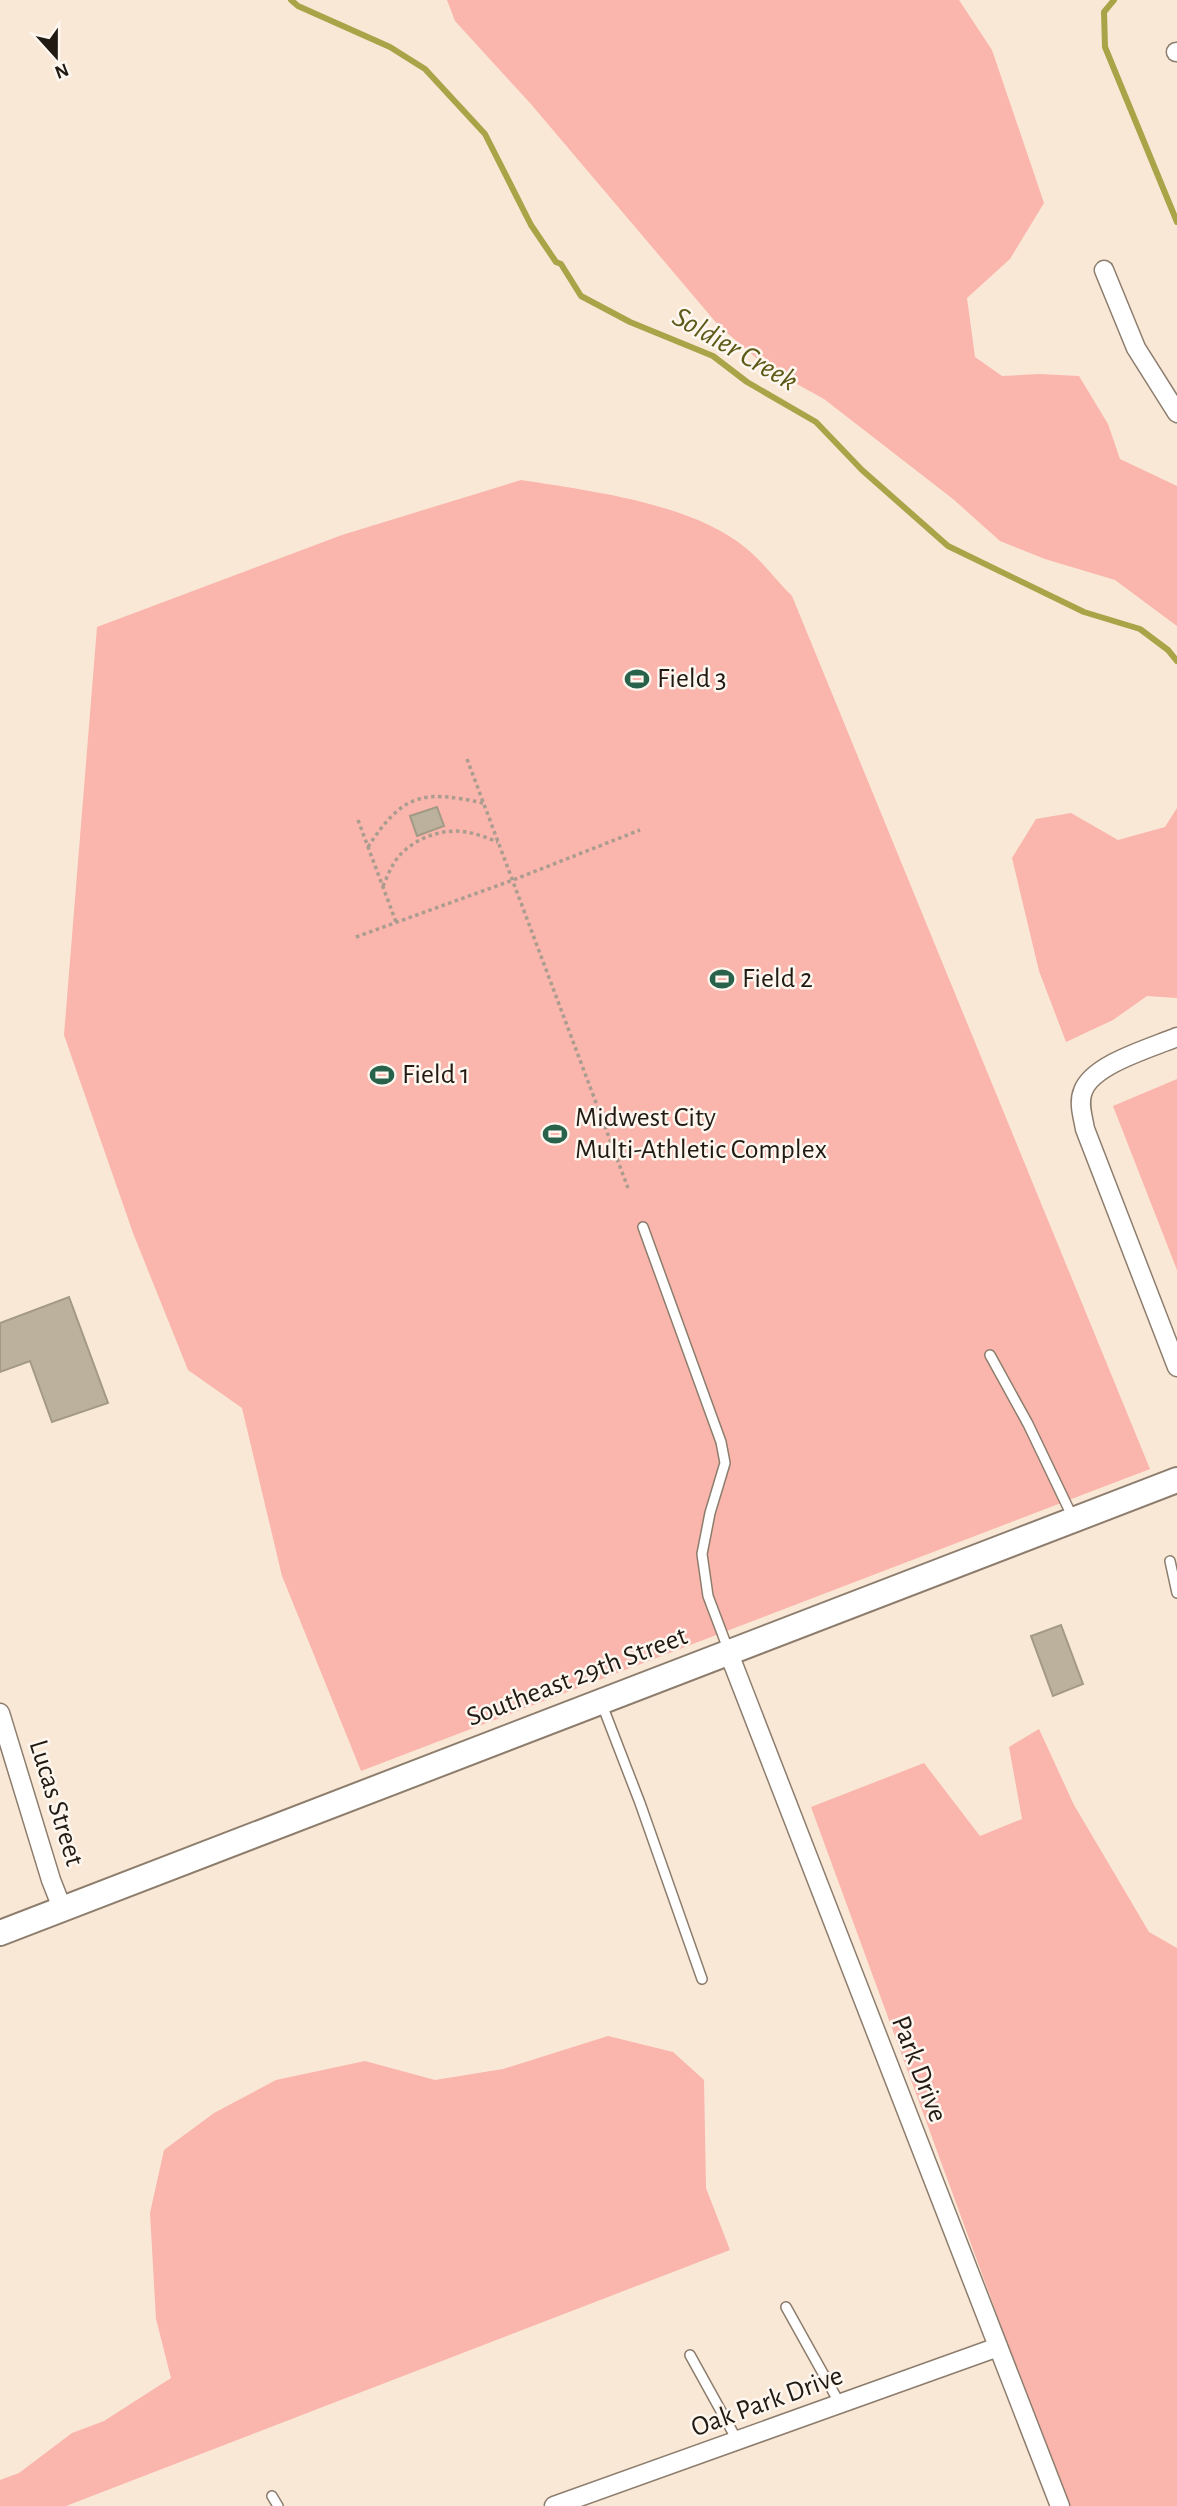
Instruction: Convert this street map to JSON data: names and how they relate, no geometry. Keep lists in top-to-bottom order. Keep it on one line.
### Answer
{"streets":{"main road":["Southeast 29th Street"],"street":["Lucas Street","Park Drive","Oak Park Drive"]},"crossings":[["Southeast 29th Street","Lucas Street"],["Southeast 29th Street","Park Drive"],["Park Drive","Oak Park Drive"]],"water":["Soldier Creek"],"places":{"sports":["Field 3","Field 2","Field 1","Midwest City Multi-Athletic Complex"]},"north":"bottom"}
